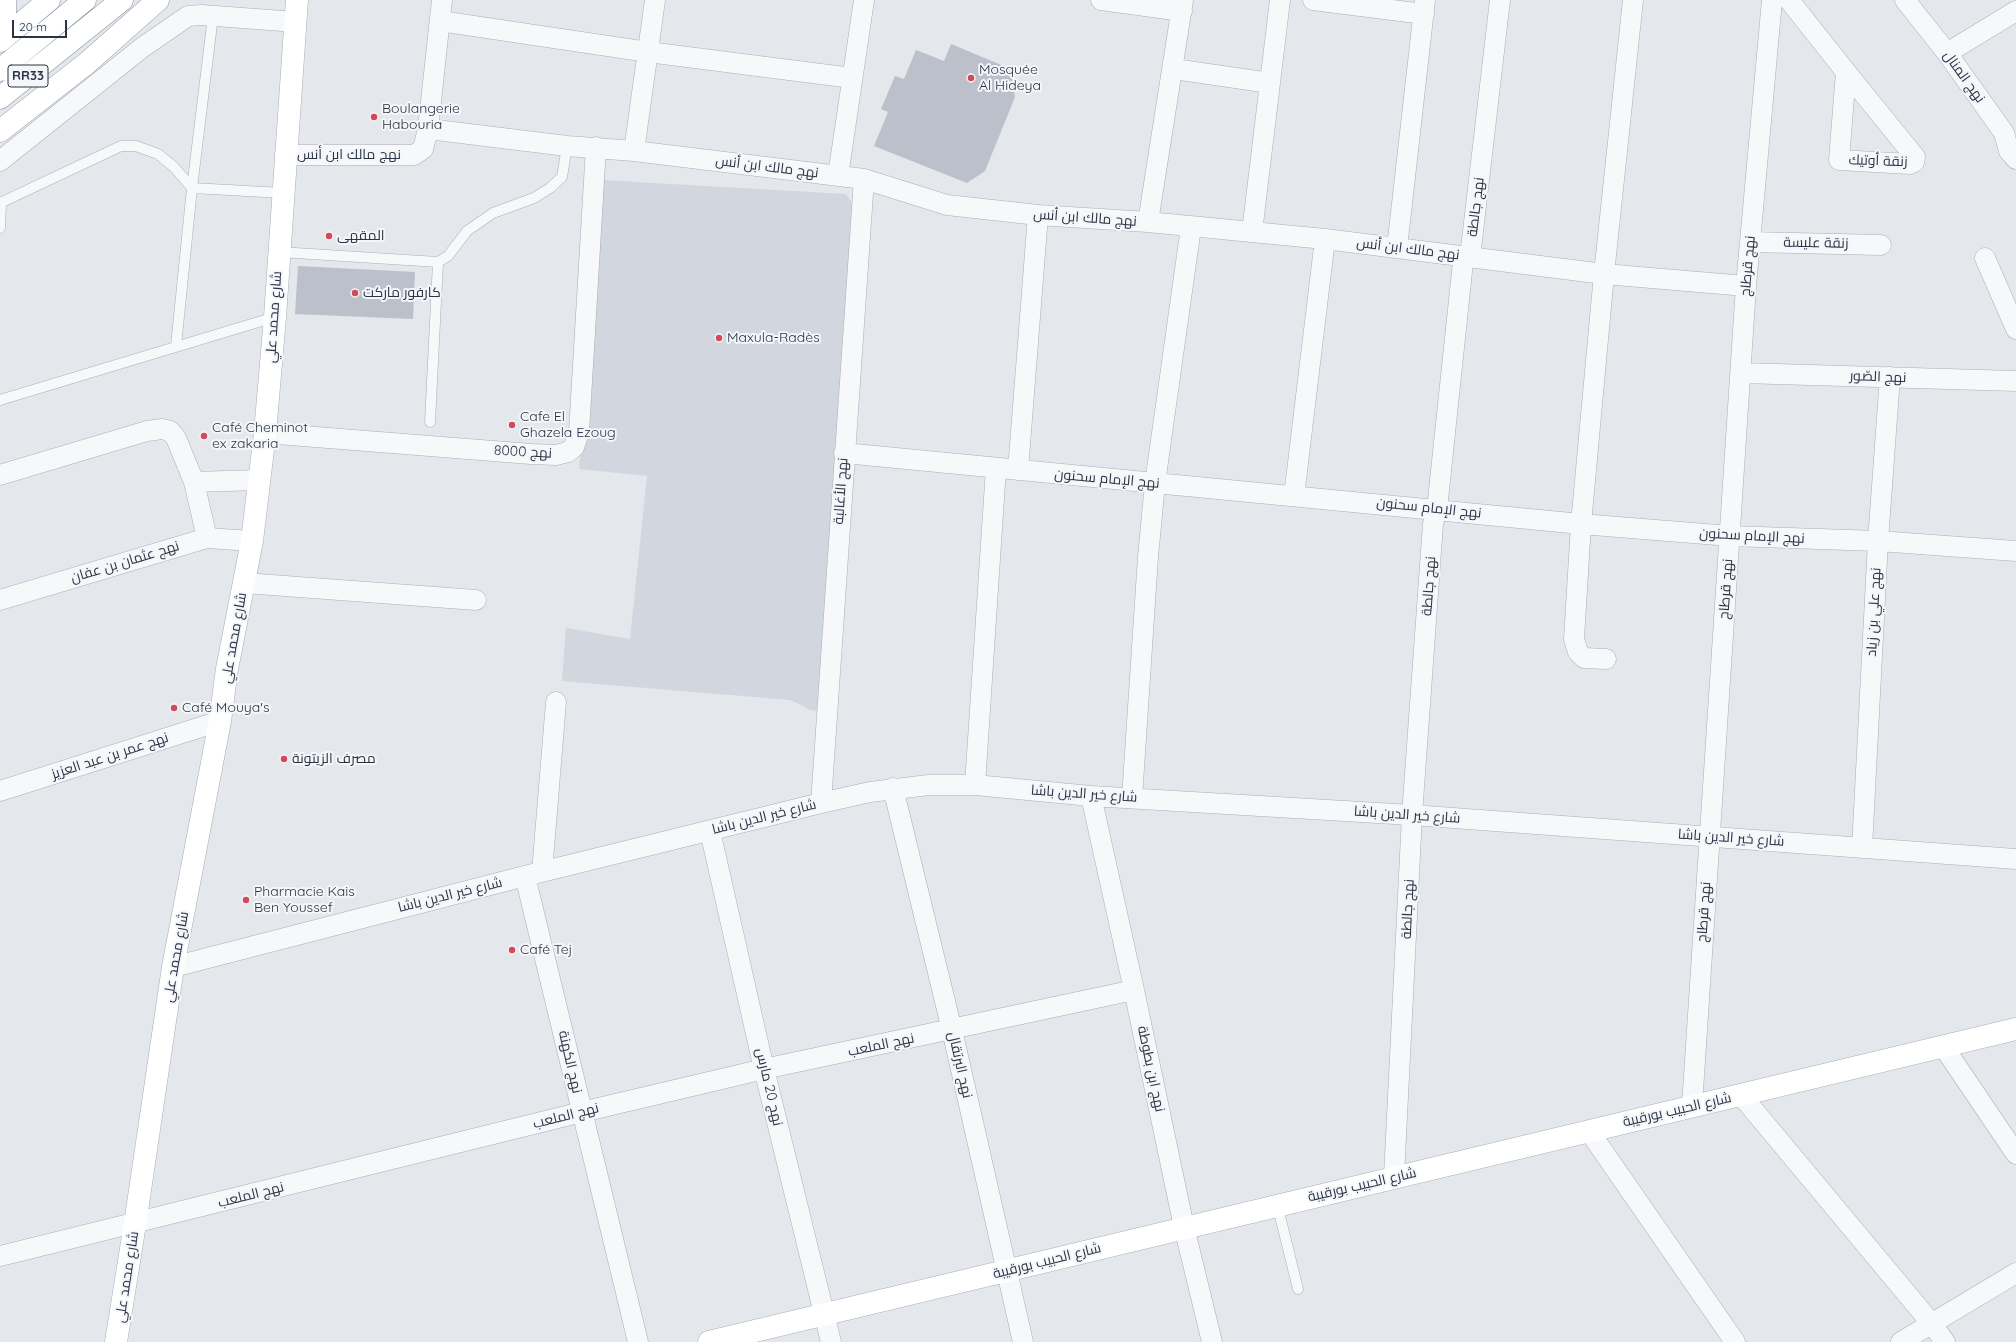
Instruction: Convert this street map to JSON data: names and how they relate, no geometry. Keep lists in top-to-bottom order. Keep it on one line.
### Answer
{"streets":{"main road":["RR33","شارع محمد علي","شارع الحبيب بورقيبة"],"street":["نهج المنال","نهج مالك ابن أنس","زنقة أوتيك","نهج جالطة","زنقة عليسة","نهج قرطاج","نهج الصّور","نهج 8000","نهج الإمام سحنون","نهج الأغالبة","نهج عثمان بن عفان","نهج علي بن زياد","نهج عمر بن عبد العزيز","شارع خير الدين باشا","نهج الملعب","نهج الكهنة","نهج البرتقال","نهج ابن بطوطة","نهج 20 مارس"]},"crossings":[["نهج مالك ابن أنس","نهج جالطة"],["نهج مالك ابن أنس","نهج قرطاج"],["نهج مالك ابن أنس","شارع محمد علي"],["نهج مالك ابن أنس","نهج 8000"],["نهج مالك ابن أنس","نهج الأغالبة"],["نهج جالطة","نهج الإمام سحنون"],["نهج جالطة","شارع خير الدين باشا"],["نهج جالطة","شارع الحبيب بورقيبة"],["زنقة عليسة","نهج قرطاج"],["نهج قرطاج","نهج الصّور"],["نهج قرطاج","نهج الإمام سحنون"],["نهج قرطاج","شارع خير الدين باشا"],["نهج قرطاج","شارع الحبيب بورقيبة"],["شارع محمد علي","نهج 8000"],["شارع محمد علي","نهج عثمان بن عفان"],["شارع محمد علي","نهج عمر بن عبد العزيز"],["شارع محمد علي","شارع خير الدين باشا"],["شارع محمد علي","نهج الملعب"],["نهج الصّور","نهج علي بن زياد"],["نهج الإمام سحنون","نهج الأغالبة"],["نهج الإمام سحنون","نهج علي بن زياد"],["نهج الأغالبة","شارع خير الدين باشا"],["نهج علي بن زياد","شارع خير الدين باشا"],["شارع خير الدين باشا","نهج الكهنة"],["شارع خير الدين باشا","نهج البرتقال"],["شارع خير الدين باشا","نهج ابن بطوطة"],["شارع خير الدين باشا","نهج 20 مارس"],["نهج الملعب","نهج الكهنة"],["نهج الملعب","نهج البرتقال"],["نهج الملعب","نهج ابن بطوطة"],["نهج الملعب","نهج 20 مارس"],["نهج البرتقال","شارع الحبيب بورقيبة"],["نهج ابن بطوطة","شارع الحبيب بورقيبة"],["نهج 20 مارس","شارع الحبيب بورقيبة"]],"places":["Mosquée Al Hideya","Boulangerie Habouria","المقهى","كارفور ماركت","Maxula-Radès","Cafe El Ghazela Ezoug","Café Cheminot ex zakaria","Café Mouya's","مصرف الزيتونة","Pharmacie Kais Ben Youssef","Café Tej"],"scale_bar":"20 m"}
